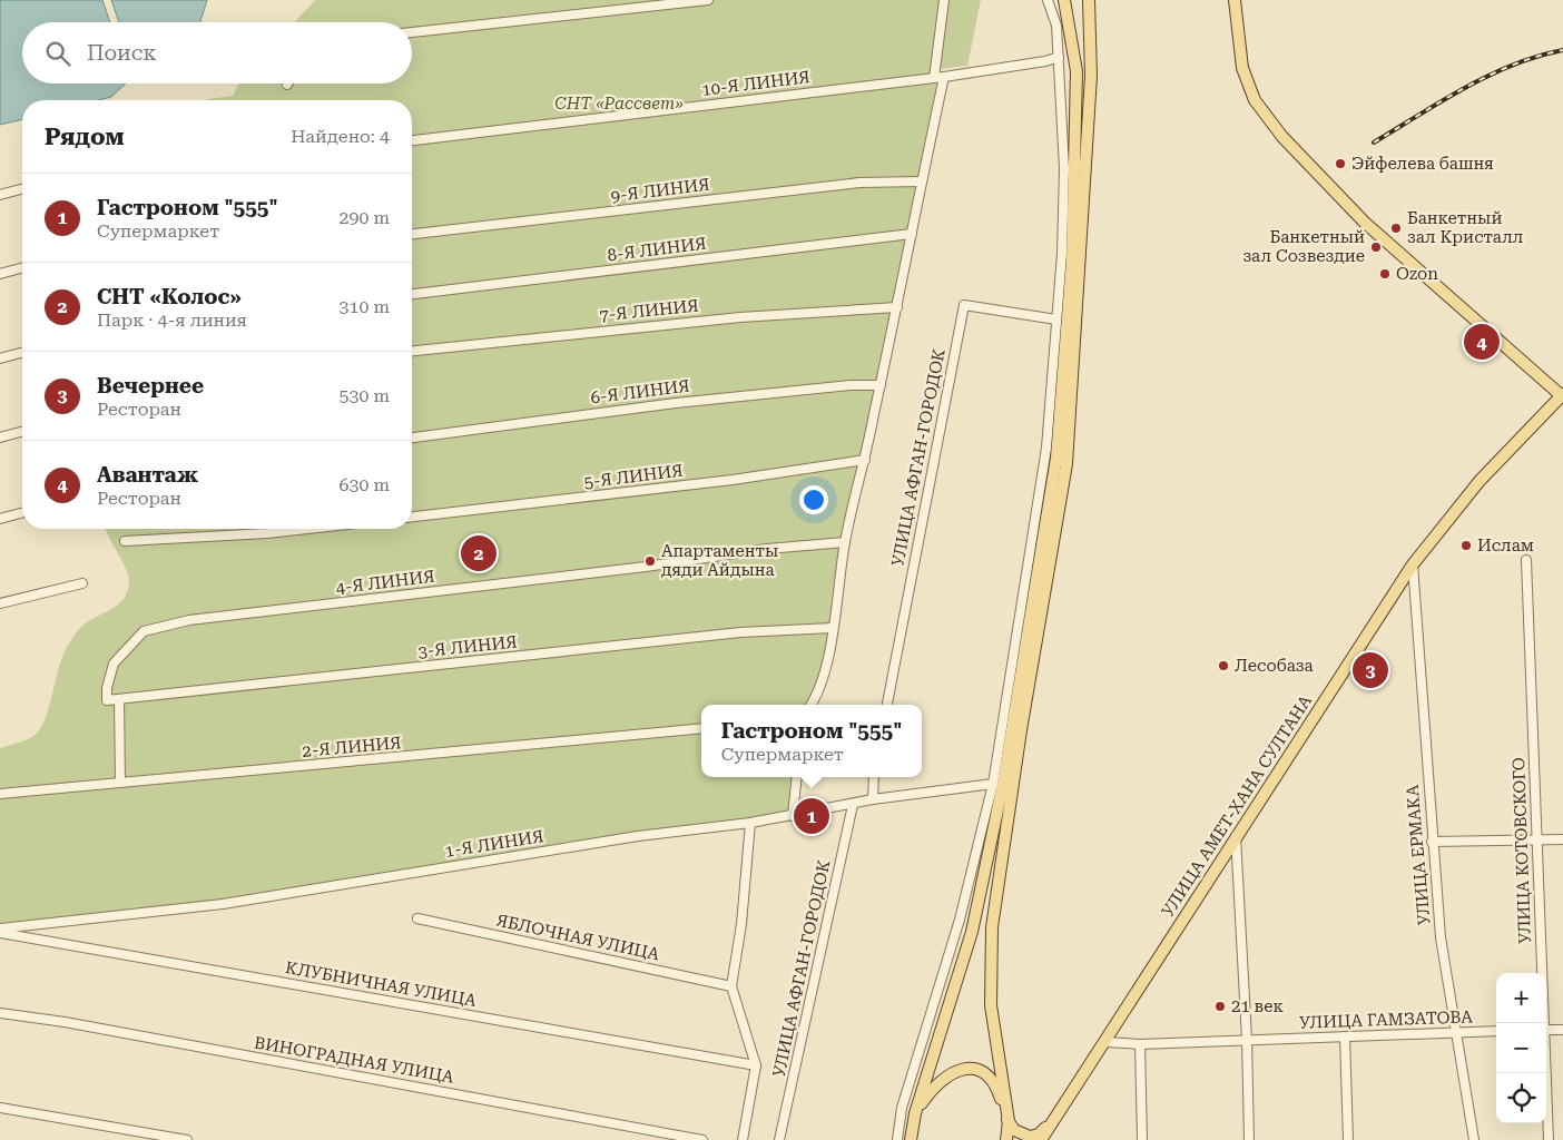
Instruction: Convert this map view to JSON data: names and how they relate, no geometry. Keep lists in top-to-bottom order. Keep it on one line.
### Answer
{"streets":{"main road":["УЛИЦА АМЕТ-ХАНА СУЛТАНА"],"street":["10-Я ЛИНИЯ","9-Я ЛИНИЯ","8-Я ЛИНИЯ","7-Я ЛИНИЯ","6-Я ЛИНИЯ","УЛИЦА АФГАН-ГОРОДОК","5-Я ЛИНИЯ","4-Я ЛИНИЯ","3-Я ЛИНИЯ","2-Я ЛИНИЯ","1-Я ЛИНИЯ","УЛИЦА КОТОВСКОГО","УЛИЦА ЕРМАКА","ЯБЛОЧНАЯ УЛИЦА","КЛУБНИЧНАЯ УЛИЦА","УЛИЦА ГАМЗАТОВА","ВИНОГРАДНАЯ УЛИЦА"]},"crossings":[["УЛИЦА АФГАН-ГОРОДОК","1-Я ЛИНИЯ"],["4-Я ЛИНИЯ","3-Я ЛИНИЯ"],["УЛИЦА АМЕТ-ХАНА СУЛТАНА","УЛИЦА ЕРМАКА"],["УЛИЦА АМЕТ-ХАНА СУЛТАНА","УЛИЦА ГАМЗАТОВА"],["УЛИЦА ЕРМАКА","УЛИЦА ГАМЗАТОВА"]],"parks":["СНТ «Рассвет»"],"places":["Эйфелева башня","Банкетный зал Кристалл","Банкетный зал Созвездие","Ozon","Ислам","Апартаменты дяди Айдына","Лесобаза","21 век"],"page":{"search":"Поиск","heading":["Рядом","Найдено: 4"],"list":[{"mark":"1","name":"Гастроном \"555\"","note":"Супермаркет","value":"290 m"},{"mark":"2","name":"СНТ «Колос»","note":"Парк · 4-я линия","value":"310 m"},{"mark":"3","name":"Вечернее","note":"Ресторан","value":"530 m"},{"mark":"4","name":"Авантаж","note":"Ресторан","value":"630 m"}],"pins":["4","2","3","1"],"popup":["Гастроном \"555\"","Супермаркет"],"map_buttons":["+","−"]}}
